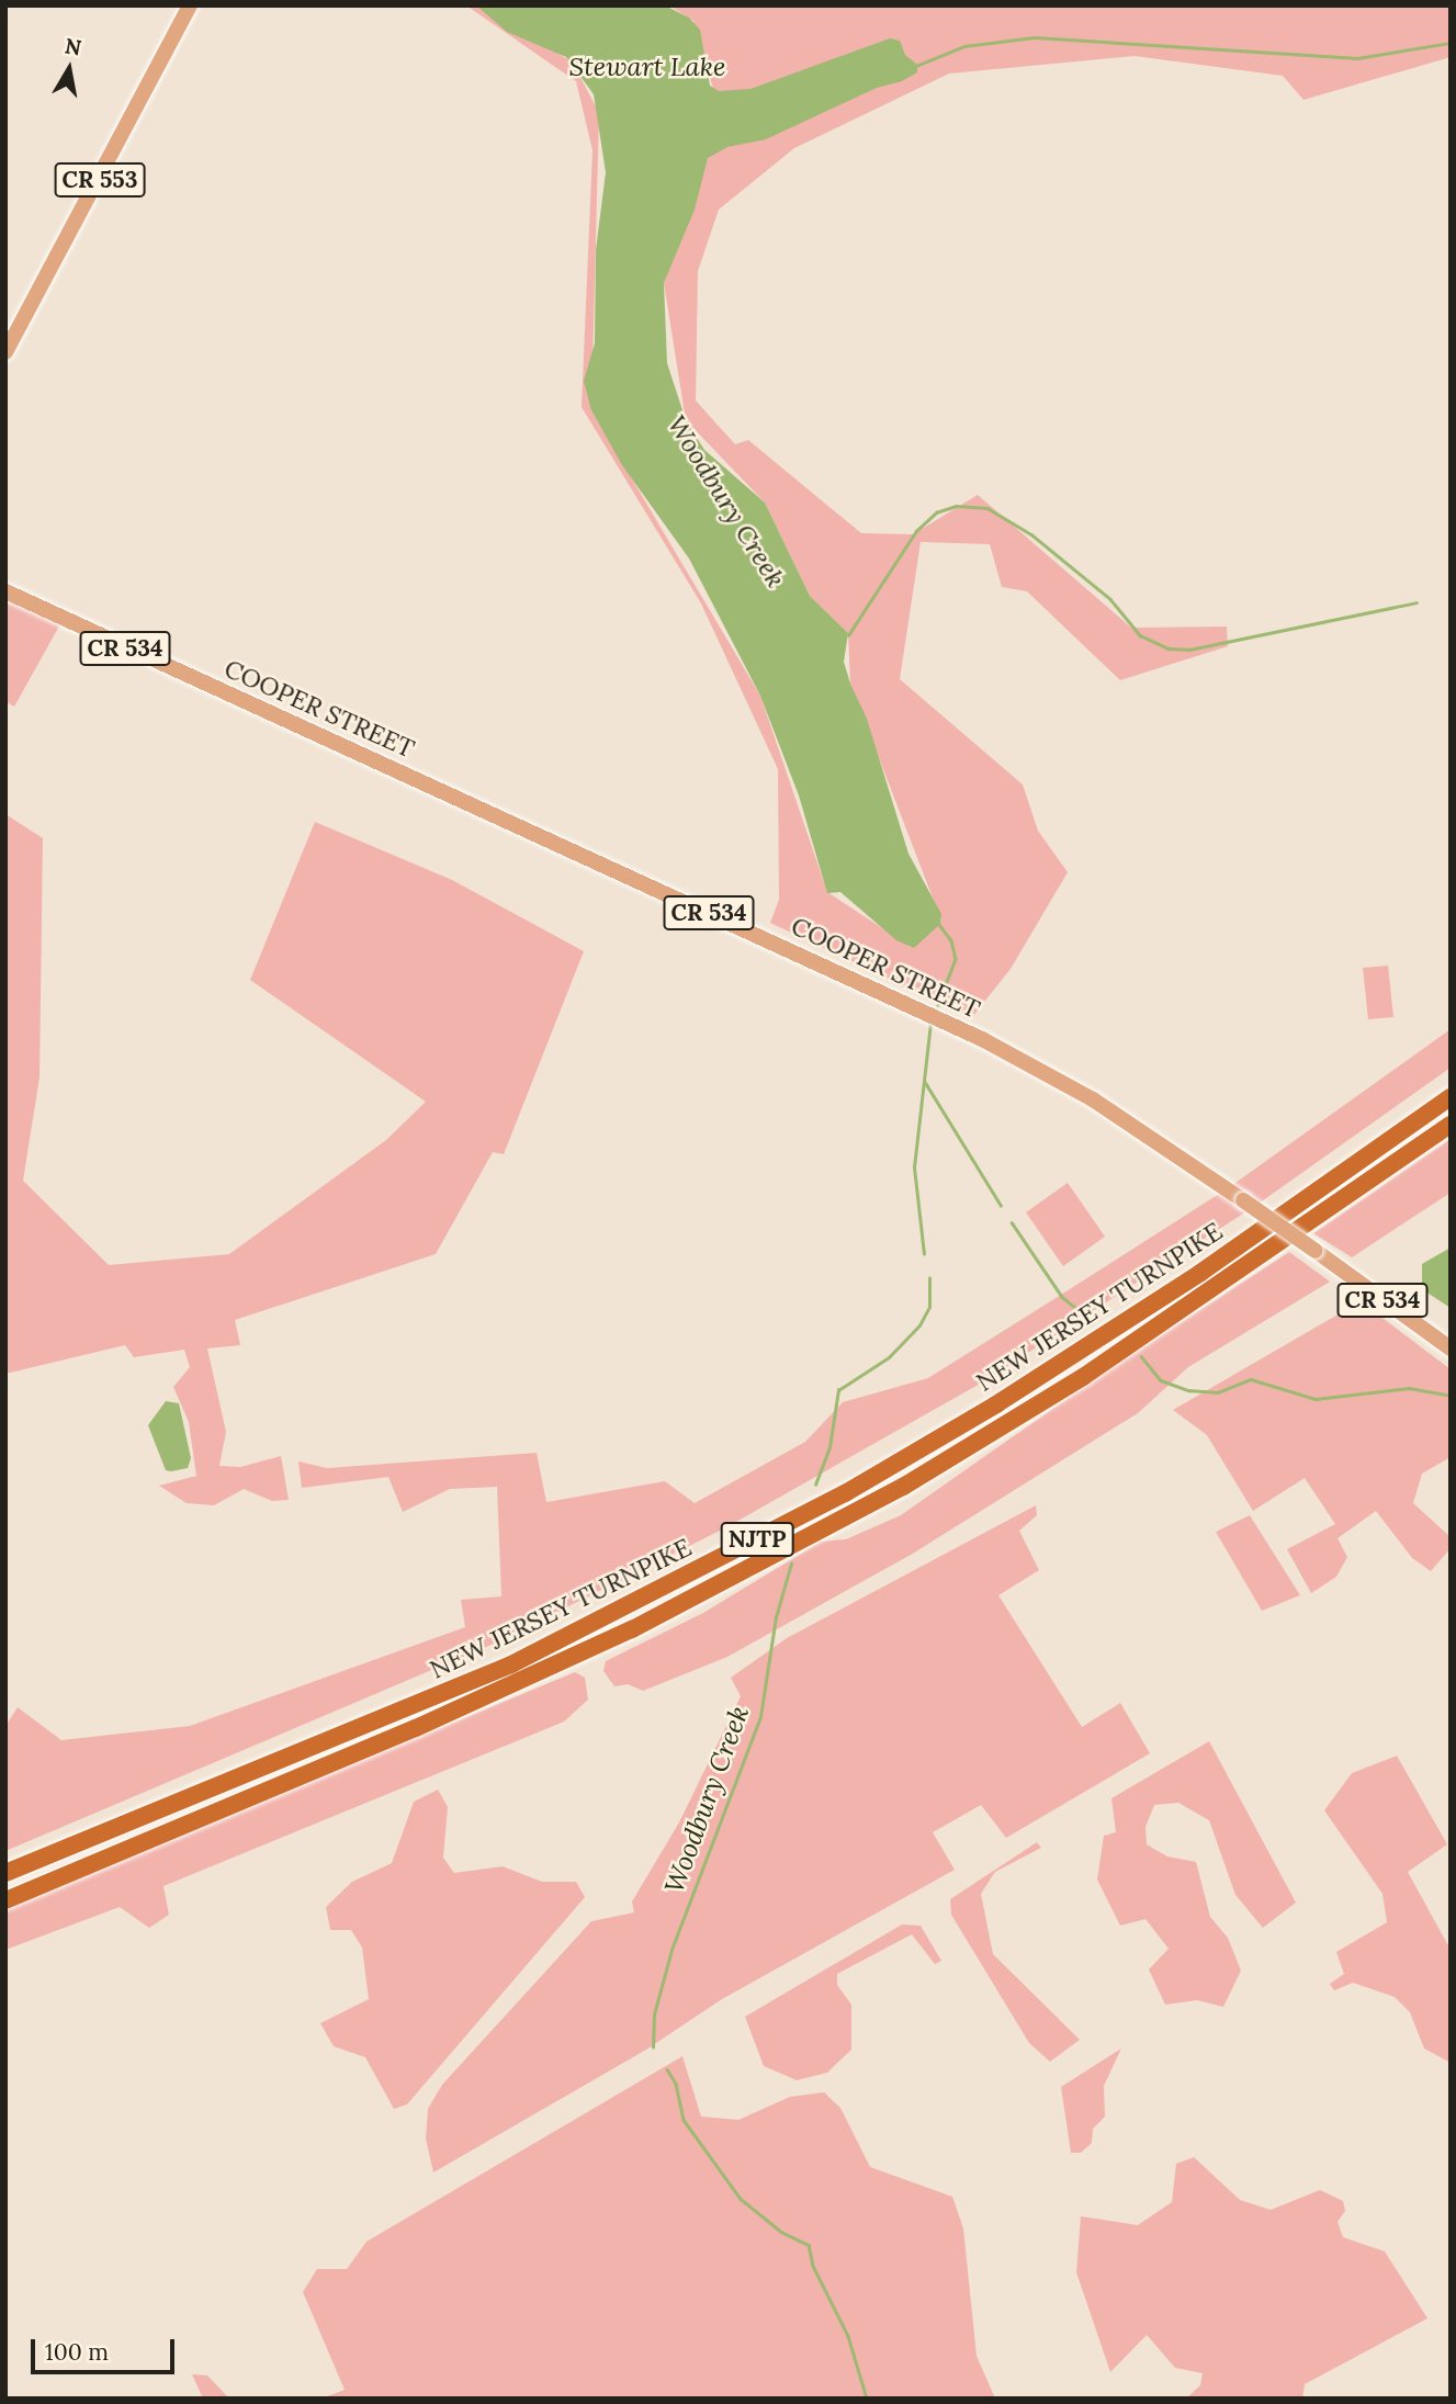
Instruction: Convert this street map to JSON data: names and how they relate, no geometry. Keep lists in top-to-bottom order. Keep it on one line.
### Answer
{"streets":{"highway":["NEW JERSEY TURNPIKE","NJTP"],"main road":["CR 553","CR 534","COOPER STREET"]},"water":["Stewart Lake","Woodbury Creek"],"scale_bar":"100 m","north":"top"}
